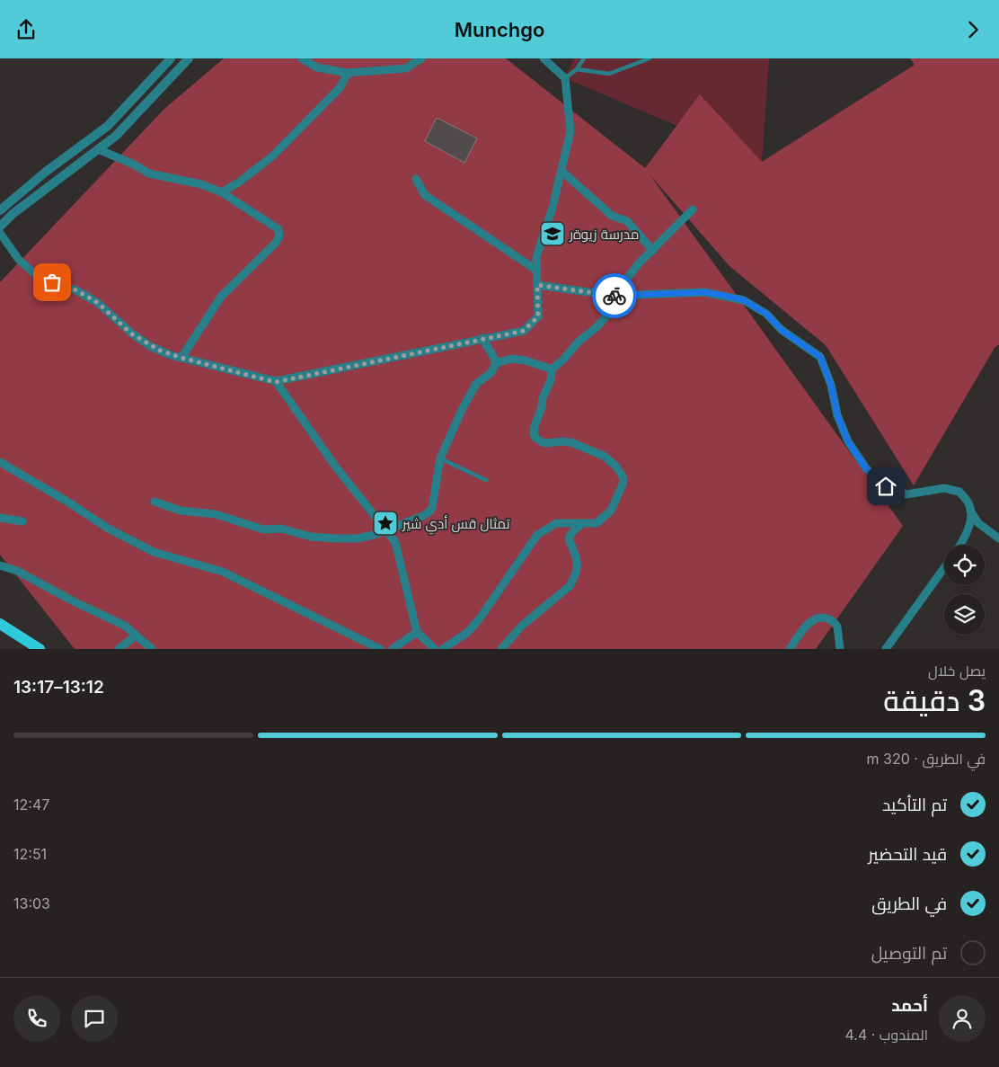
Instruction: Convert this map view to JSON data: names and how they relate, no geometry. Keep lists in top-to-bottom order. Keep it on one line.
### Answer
{"places":{"school or university":["مدرسة زيوةر"],"place":["تمثال قس أدي شير"]},"page":{"header":"Munchgo","heading":["3 دقيقة","يصل خلال","13:12–13:17"],"panel":["أحمد","المندوب · 4.4"],"bar":"في الطريق · 320 m","list":[["تم التأكيد","12:47"],["قيد التحضير","12:51"],["في الطريق","13:03"],"تم التوصيل"]}}
